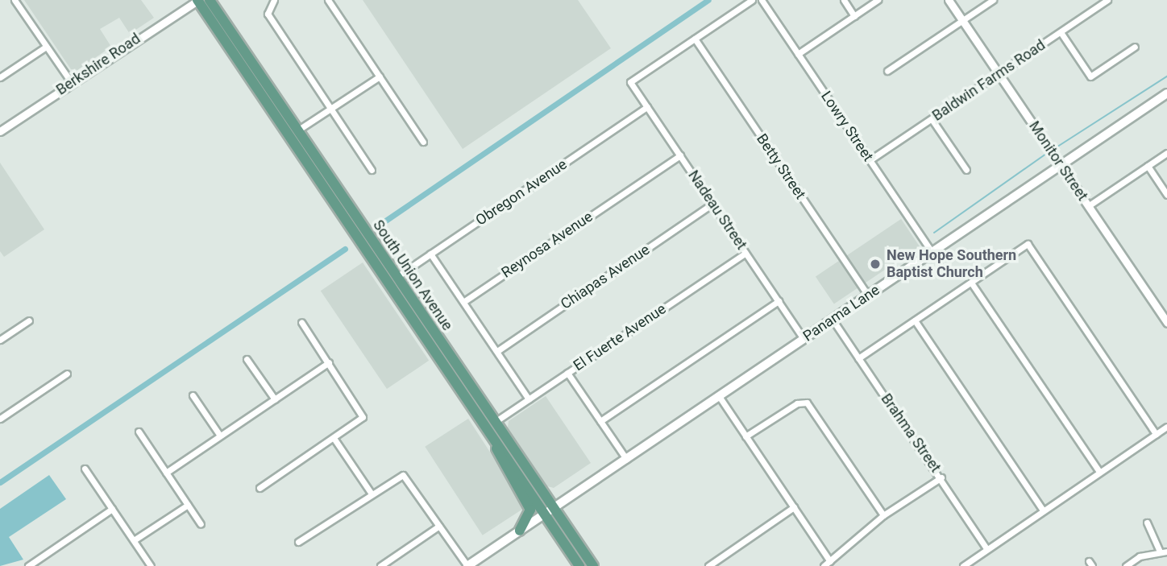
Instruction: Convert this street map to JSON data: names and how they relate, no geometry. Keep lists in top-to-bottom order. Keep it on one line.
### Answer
{"streets":{"main road":["South Union Avenue","Panama Lane"],"street":["Berkshire Road","Baldwin Farms Road","Lowry Street","Monitor Street","Betty Street","Obregon Avenue","Nadeau Street","Reynosa Avenue","Chiapas Avenue","El Fuerte Avenue","Brahma Street"]},"crossings":[["Berkshire Road","South Union Avenue"],["Baldwin Farms Road","Lowry Street"],["Baldwin Farms Road","Monitor Street"],["Lowry Street","Panama Lane"],["Monitor Street","Panama Lane"],["Betty Street","Nadeau Street"],["Betty Street","Panama Lane"],["Obregon Avenue","Nadeau Street"],["Obregon Avenue","South Union Avenue"],["Nadeau Street","Reynosa Avenue"],["Nadeau Street","Chiapas Avenue"],["Nadeau Street","Panama Lane"],["Nadeau Street","El Fuerte Avenue"],["South Union Avenue","Panama Lane"],["South Union Avenue","El Fuerte Avenue"],["Panama Lane","Brahma Street"]],"places":["New Hope Southern Baptist Church"]}
